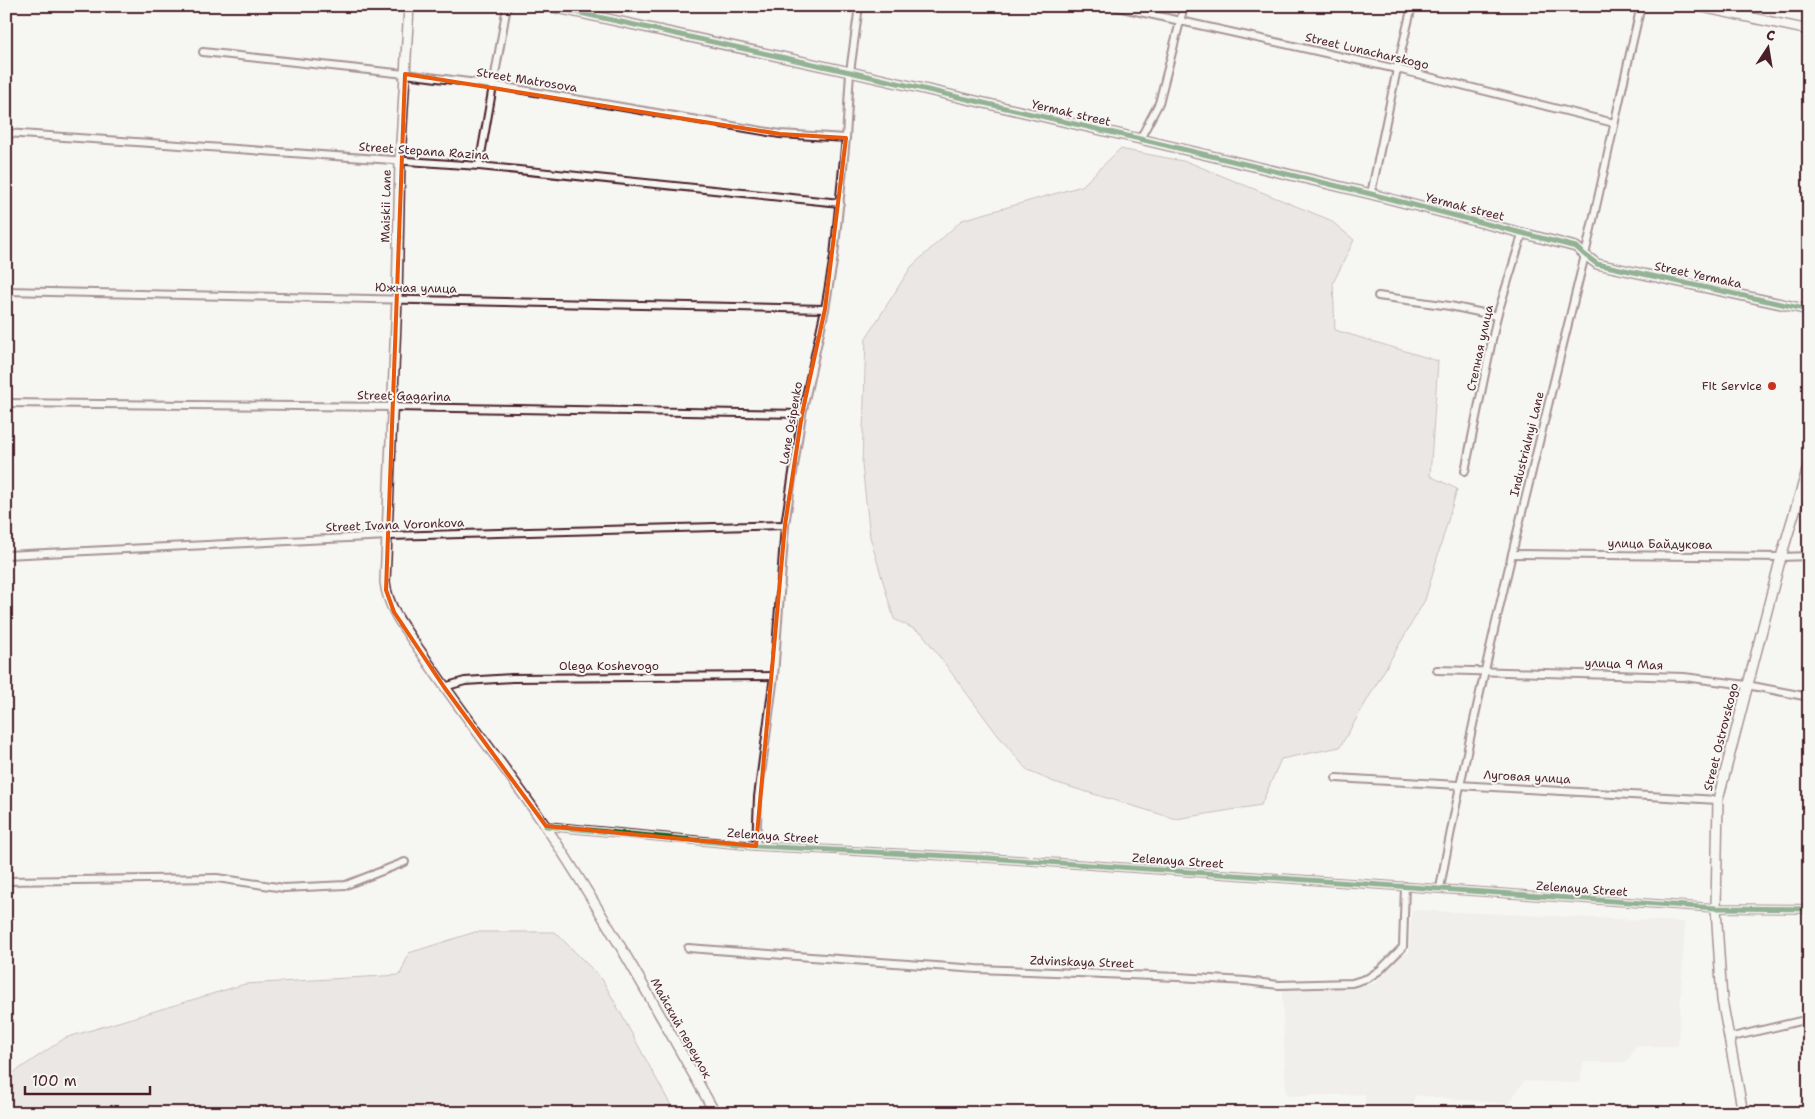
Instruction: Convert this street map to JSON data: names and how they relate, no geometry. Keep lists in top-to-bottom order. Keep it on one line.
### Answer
{"streets":{"street":["Street Lunacharskogo","Street Matrosova","Yermak street","Street Stepana Razina","Maiskii Lane","Street Yermaka","Южная улица","Степная улица","Street Gagarina","Lane Osipenko","Industrialnyi Lane","Street Ivana Voronkova","улица Байдукова","улица 9 Мая","Olega Koshevogo","Street Ostrovskogo","Луговая улица","Zelenaya Street","Zdvinskaya Street","Майский переулок"]},"crossings":[["Street Lunacharskogo","Industrialnyi Lane"],["Street Matrosova","Maiskii Lane"],["Street Matrosova","Lane Osipenko"],["Yermak street","Street Yermaka"],["Yermak street","Степная улица"],["Yermak street","Lane Osipenko"],["Yermak street","Industrialnyi Lane"],["Street Stepana Razina","Maiskii Lane"],["Street Stepana Razina","Lane Osipenko"],["Maiskii Lane","Южная улица"],["Maiskii Lane","Street Gagarina"],["Maiskii Lane","Street Ivana Voronkova"],["Maiskii Lane","Olega Koshevogo"],["Maiskii Lane","Майский переулок"],["Street Yermaka","Industrialnyi Lane"],["Южная улица","Lane Osipenko"],["Street Gagarina","Lane Osipenko"],["Lane Osipenko","Street Ivana Voronkova"],["Lane Osipenko","Olega Koshevogo"],["Lane Osipenko","Zelenaya Street"],["Industrialnyi Lane","улица Байдукова"],["Industrialnyi Lane","улица 9 Мая"],["Industrialnyi Lane","Луговая улица"],["Industrialnyi Lane","Zelenaya Street"],["улица Байдукова","Street Ostrovskogo"],["улица 9 Мая","Street Ostrovskogo"],["Olega Koshevogo","Майский переулок"],["Street Ostrovskogo","Луговая улица"],["Street Ostrovskogo","Zelenaya Street"],["Zelenaya Street","Zdvinskaya Street"],["Zelenaya Street","Майский переулок"]],"places":["Fit Service"],"scale_bar":"100 m","north":"top"}
